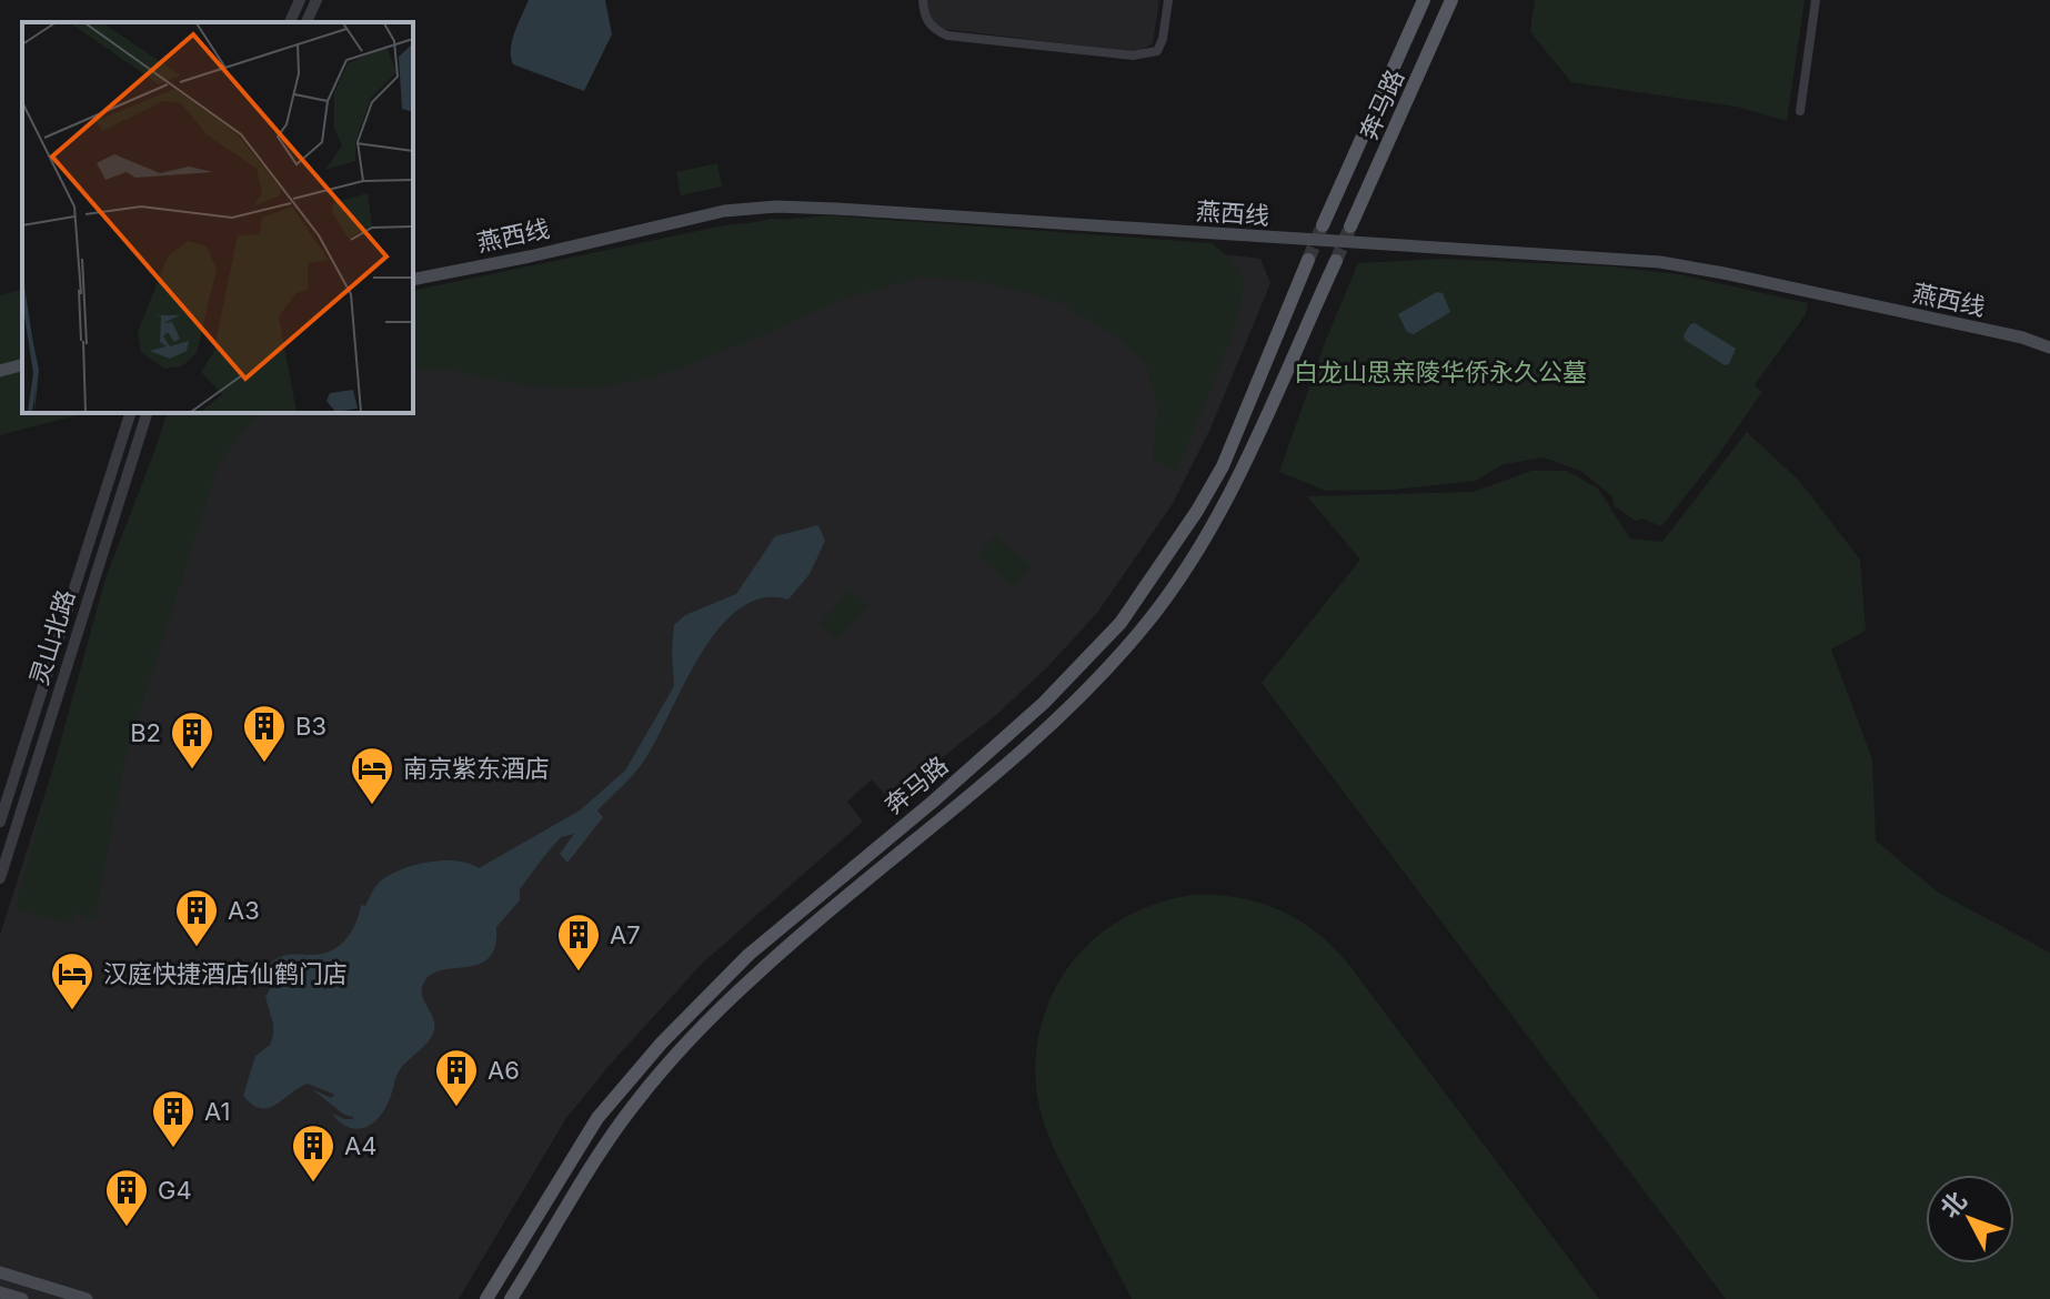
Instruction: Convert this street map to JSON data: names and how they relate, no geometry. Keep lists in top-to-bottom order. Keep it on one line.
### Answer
{"streets":{"main road":["奔马路","燕西线"],"street":["灵山北路"]},"parks":["白龙山思亲陵华侨永久公墓"],"places":{"building":["B3","B2","A3","A7","A6","A1","A4","G4"],"hotel":["南京紫东酒店","汉庭快捷酒店仙鹤门店"]},"north":"top left"}
